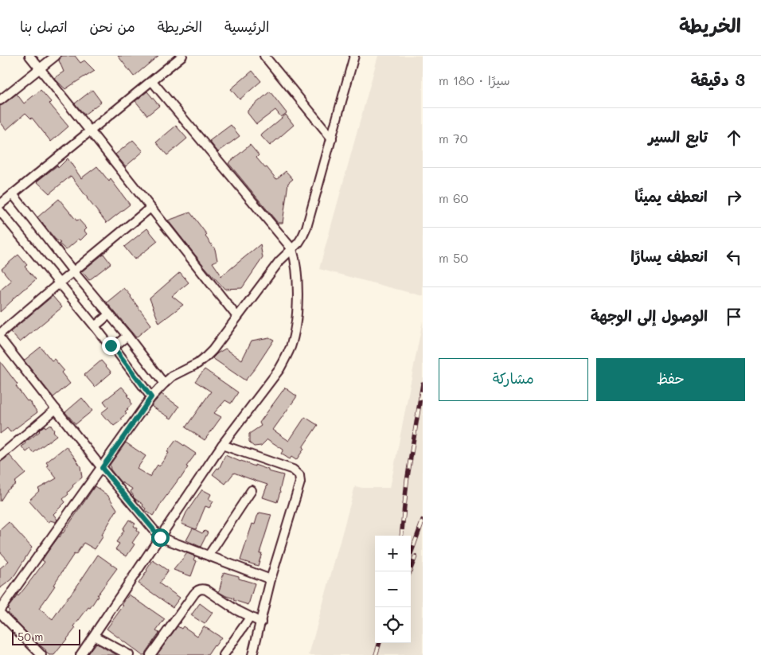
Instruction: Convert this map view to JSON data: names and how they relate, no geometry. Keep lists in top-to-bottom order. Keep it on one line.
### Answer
{"scale_bar":"50 m","page":{"header":"الخريطة","nav":["الرئيسية","الخريطة","من نحن","اتصل بنا"],"heading":["3 دقيقة","سيرًا · 180 m"],"list":[["تابع السير","70 m"],["انعطف يمينًا","60 m"],["انعطف يسارًا","50 m"],"الوصول إلى الوجهة"],"buttons":["حفظ","مشاركة"],"map_buttons":["+","−"],"scale":"50 m"}}
